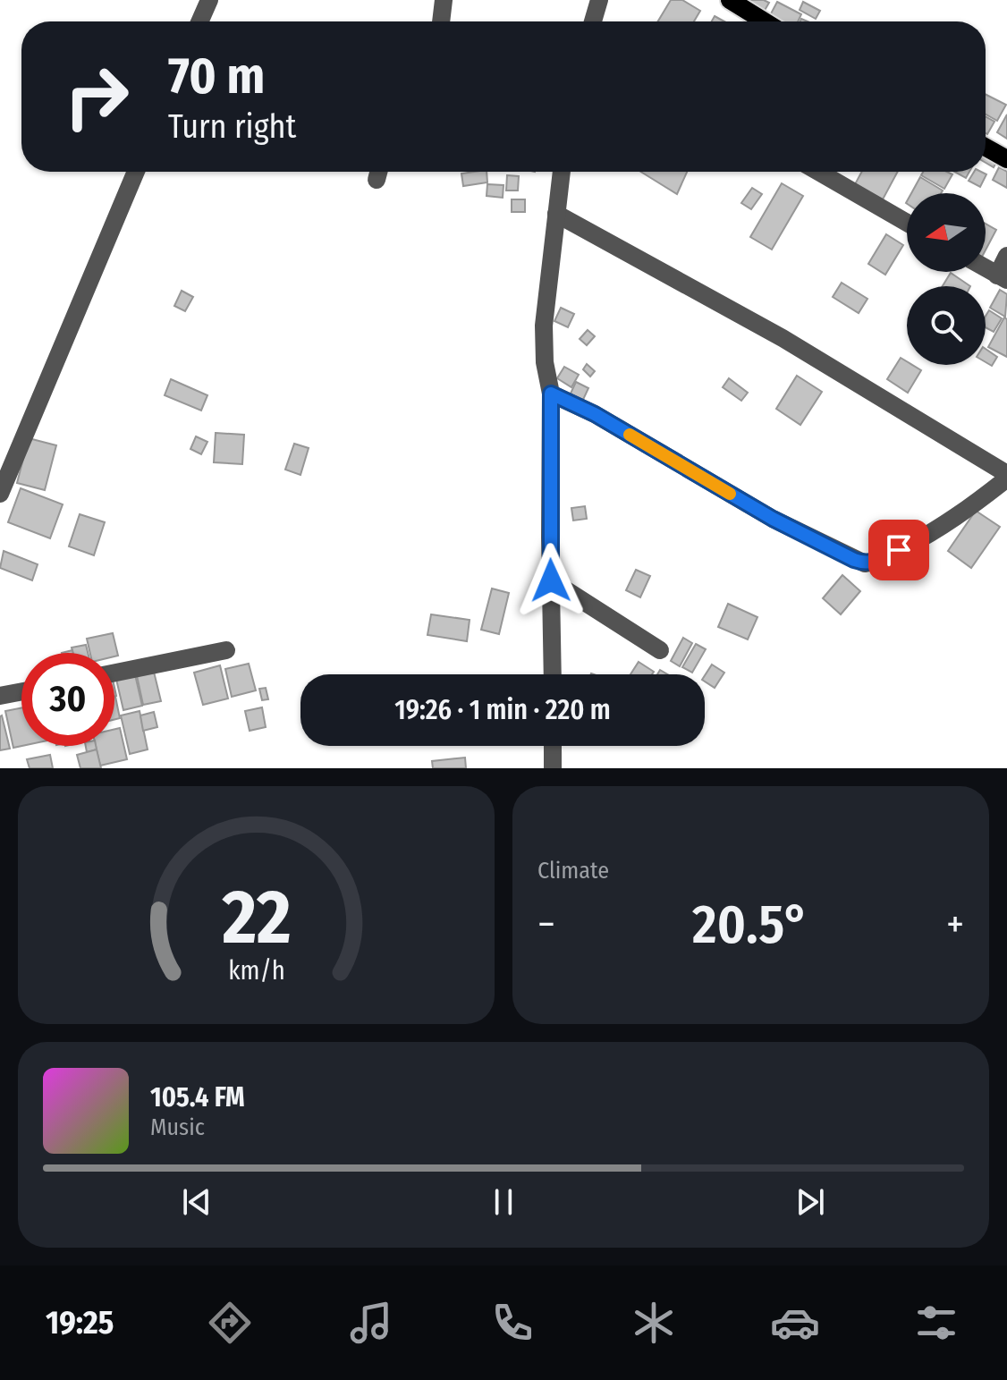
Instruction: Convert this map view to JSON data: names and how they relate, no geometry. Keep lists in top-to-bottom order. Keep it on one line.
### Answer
{"north":"left","page":{"turn":["70 m","Turn right"],"limit":"30","trip":"19:26 · 1 min · 220 m","tile":"Climate","heat":["−","20.5°","+"],"song":["105.4 FM","Music"],"tabs":"19:25","gauge":["22","km/h"]}}
